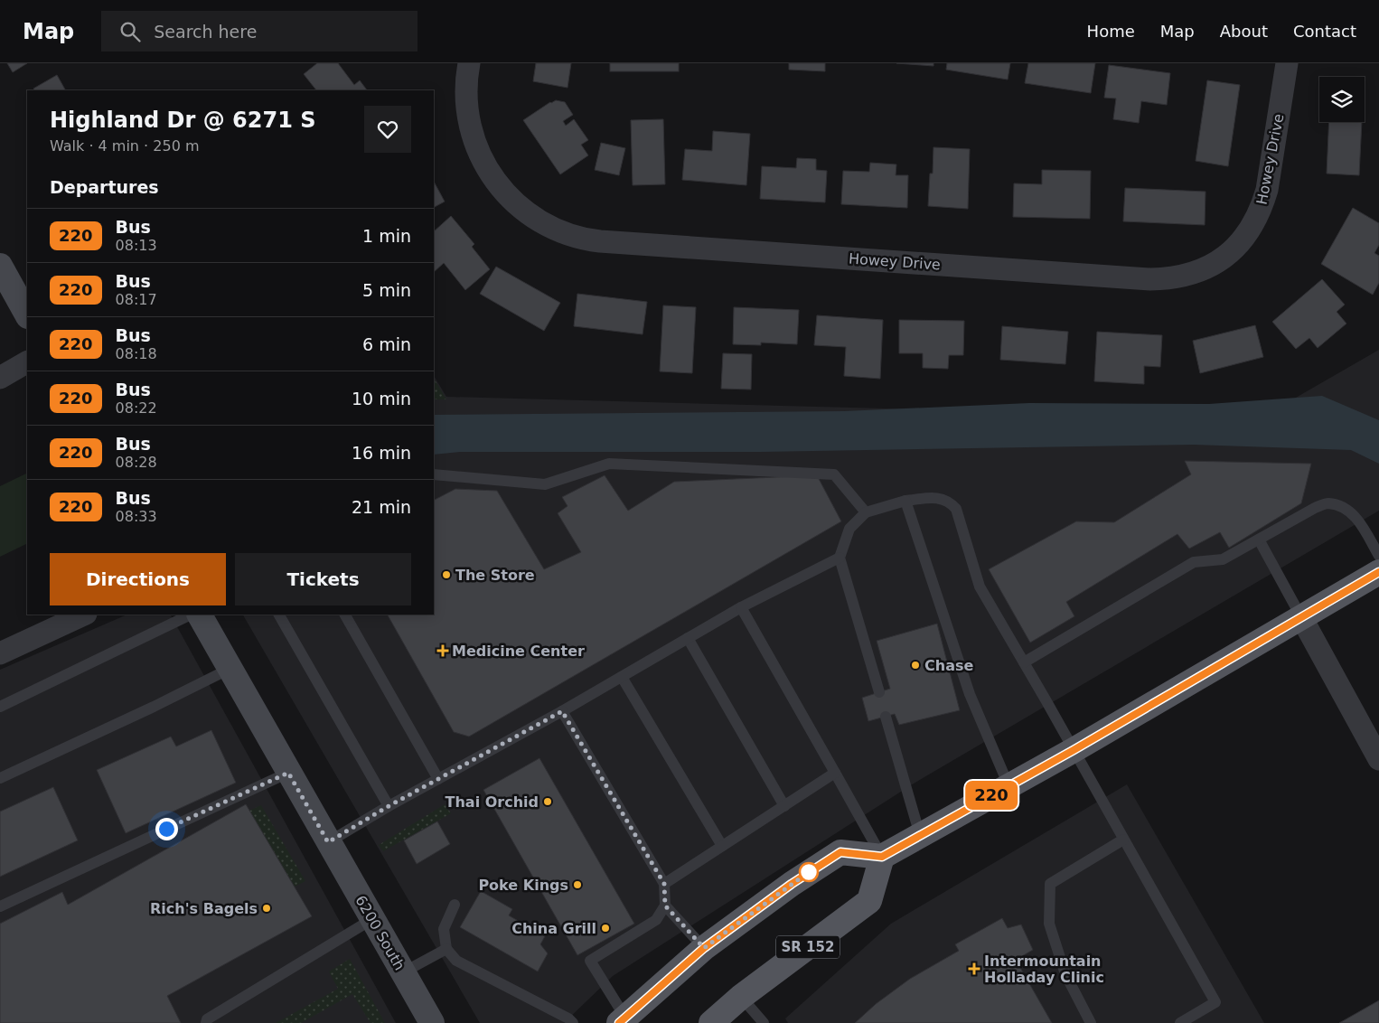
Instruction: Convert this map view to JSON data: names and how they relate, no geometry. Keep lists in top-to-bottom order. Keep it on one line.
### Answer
{"streets":{"main road":["6200 South","SR 152"],"street":["Howey Drive"]},"places":{"other":["The Store","Chase","Thai Orchid","Poke Kings","Rich's Bagels","China Grill"],"health":["Medicine Center","Intermountain Holladay Clinic"]},"lines":["bus line 220"],"page":{"header":"Map","search":"Search here","nav":["Home","Map","About","Contact"],"on_map":"220","heading":[["Highland Dr @ 6271 S","Walk · 4 min · 250 m"],"Departures"],"list":[{"mark":"220","name":"Bus","note":"08:13","value":"1 min"},{"mark":"220","name":"Bus","note":"08:17","value":"5 min"},{"mark":"220","name":"Bus","note":"08:18","value":"6 min"},{"mark":"220","name":"Bus","note":"08:22","value":"10 min"},{"mark":"220","name":"Bus","note":"08:28","value":"16 min"},{"mark":"220","name":"Bus","note":"08:33","value":"21 min"}],"buttons":["Directions","Tickets"]}}
